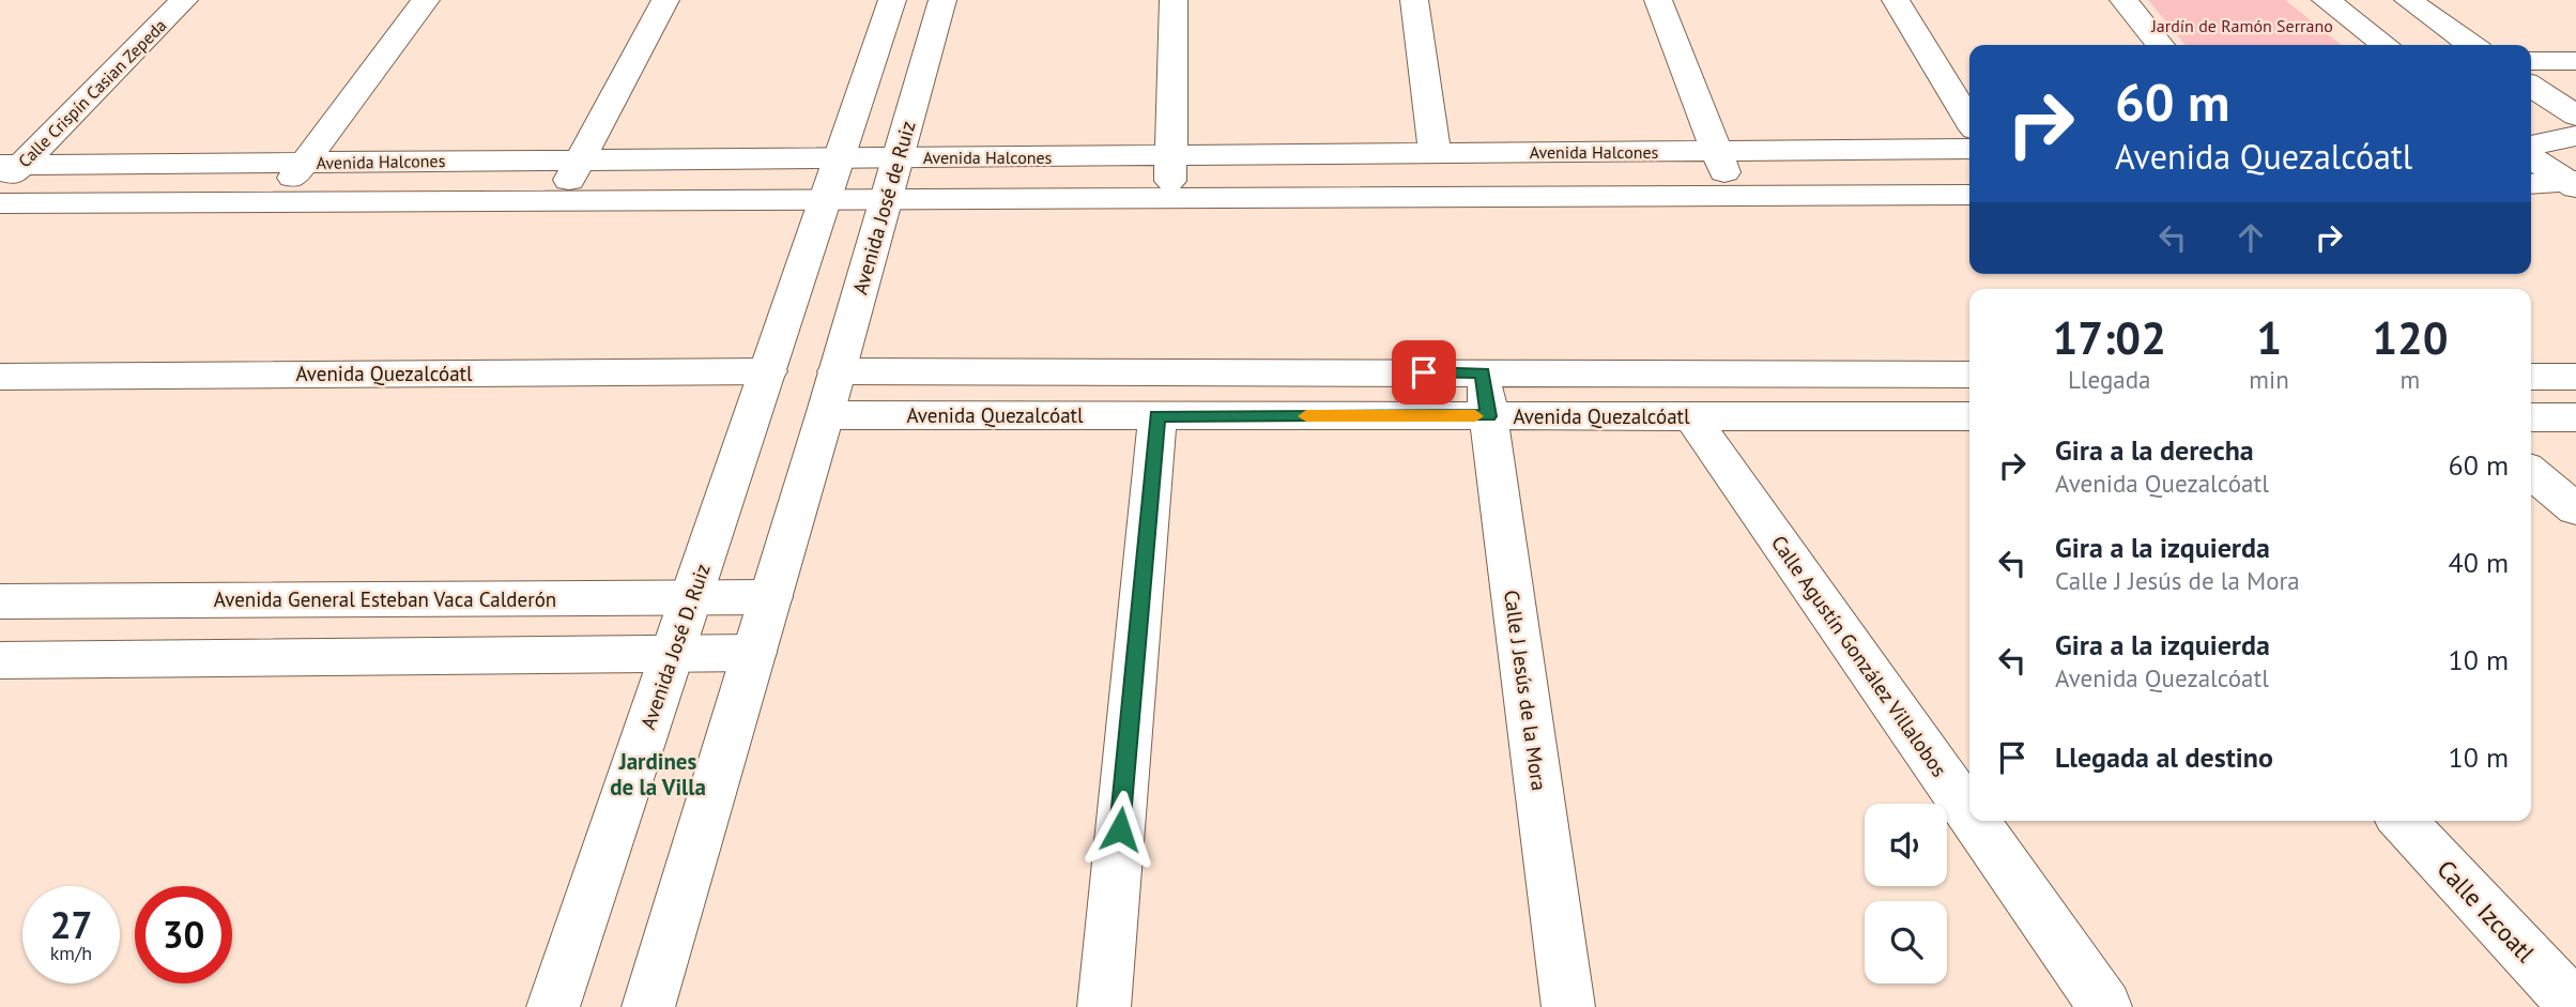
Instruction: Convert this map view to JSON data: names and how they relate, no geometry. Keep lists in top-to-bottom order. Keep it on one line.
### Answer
{"streets":{"street":["Calle Crispín Casian Zepeda","Avenida Halcones","Avenida José de Ruiz","Avenida Quezalcóatl","Avenida General Esteban Vaca Calderón","Avenida José D. Ruiz","Calle Agustín González Villalobos","Calle J Jesús de la Mora","Calle Izcoatl"]},"crossings":[["Calle Crispín Casian Zepeda","Avenida Halcones"],["Avenida Halcones","Avenida José de Ruiz"],["Avenida José de Ruiz","Avenida Quezalcóatl"],["Avenida Quezalcóatl","Avenida José D. Ruiz"],["Avenida Quezalcóatl","Calle Agustín González Villalobos"],["Avenida Quezalcóatl","Calle J Jesús de la Mora"],["Avenida General Esteban Vaca Calderón","Avenida José D. Ruiz"]],"districts":["Jardines de la Villa"],"parks":["Jardín de Ramón Serrano"],"page":{"turn":["60 m","Avenida Quezalcóatl"],"eta":["17:02","Llegada","1","min","120","m"],"list":[{"name":"Gira a la derecha","note":"Avenida Quezalcóatl","value":"60 m"},{"name":"Gira a la izquierda","note":"Calle J Jesús de la Mora","value":"40 m"},{"name":"Gira a la izquierda","note":"Avenida Quezalcóatl","value":"10 m"},{"name":"Llegada al destino","value":"10 m"}],"speed":"27 km/h","limit":"30"}}
